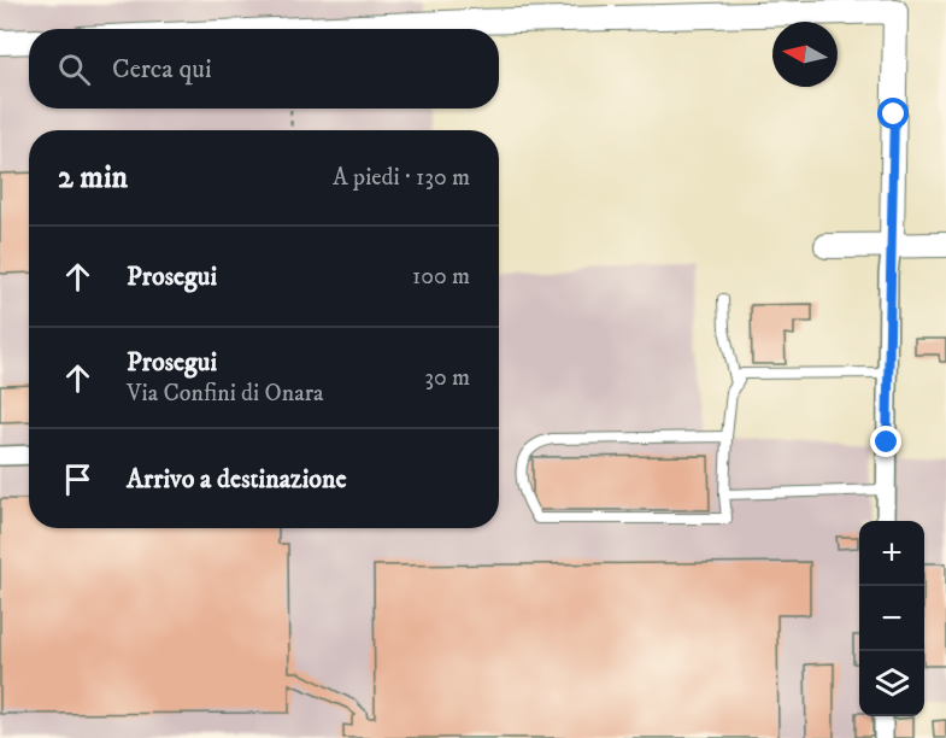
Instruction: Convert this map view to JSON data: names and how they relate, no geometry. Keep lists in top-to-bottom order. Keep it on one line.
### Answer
{"north":"left","page":{"search":"Cerca qui","heading":["2 min","A piedi · 130 m"],"list":[["Prosegui","100 m"],["Prosegui","Via Confini di Onara","30 m"],"Arrivo a destinazione"],"map_buttons":["+","−"]}}
